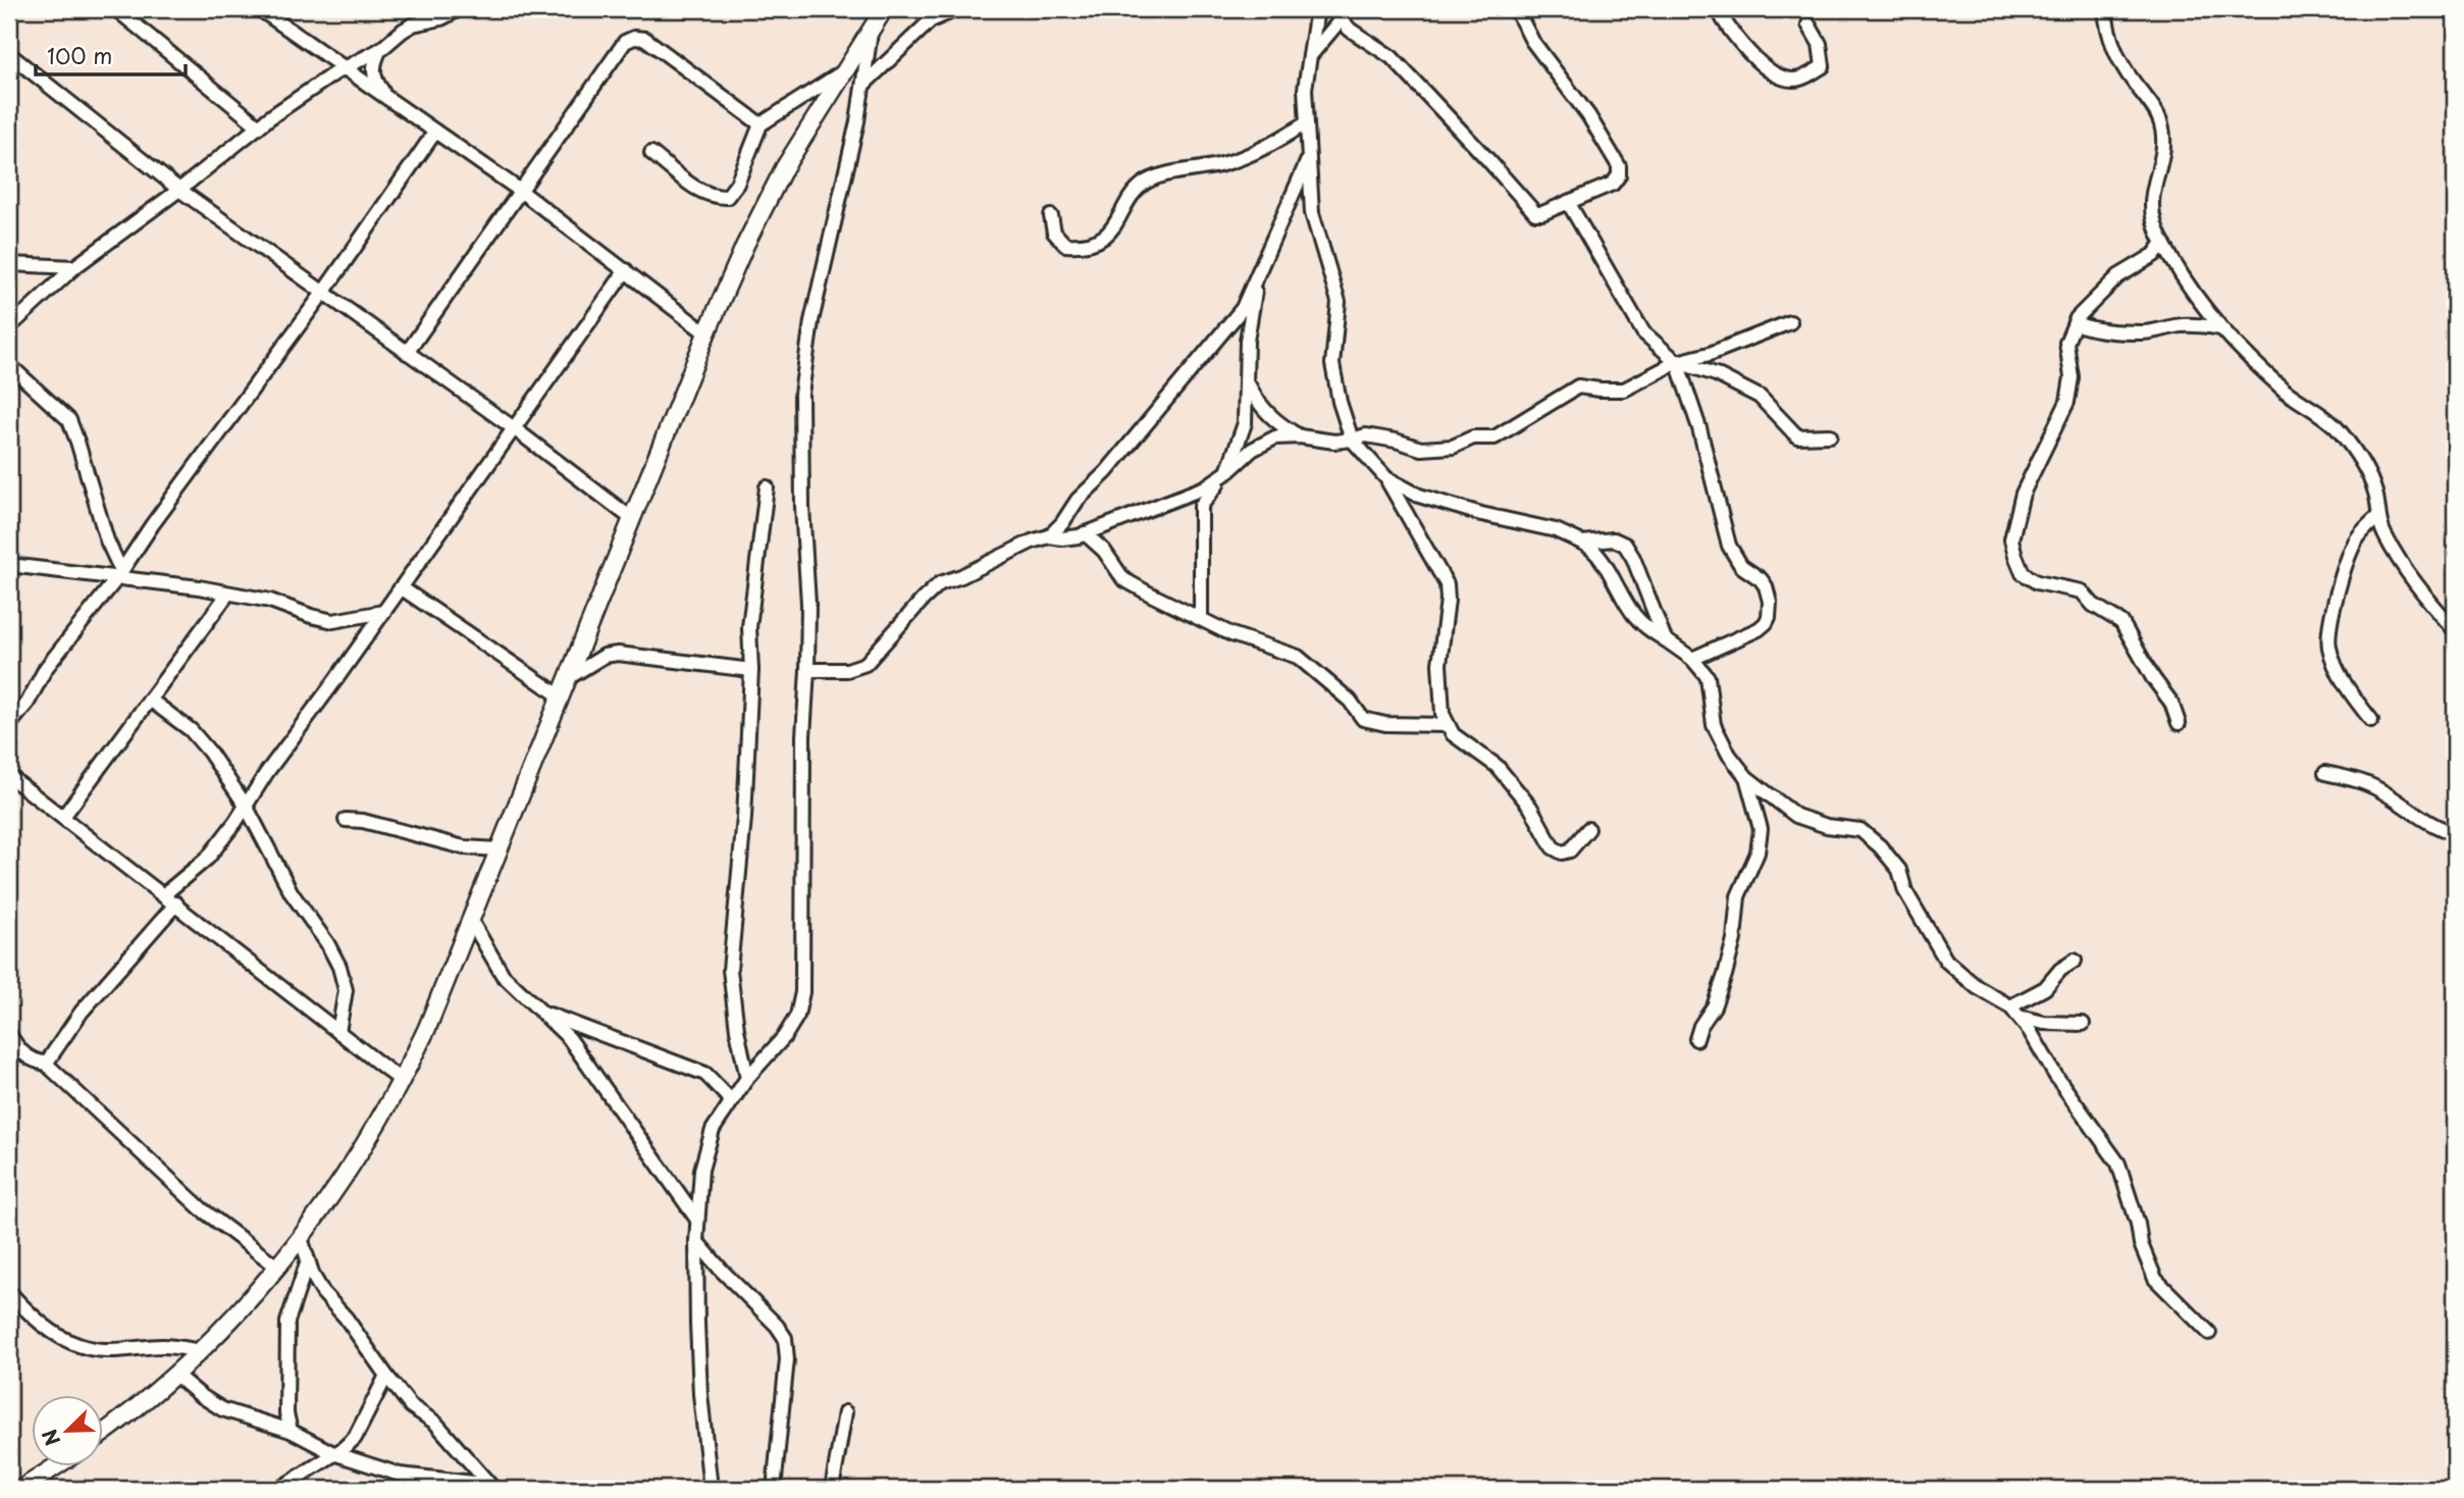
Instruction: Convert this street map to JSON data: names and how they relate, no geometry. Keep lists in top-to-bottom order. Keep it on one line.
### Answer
{"scale_bar":"100 m","north":"bottom left"}
